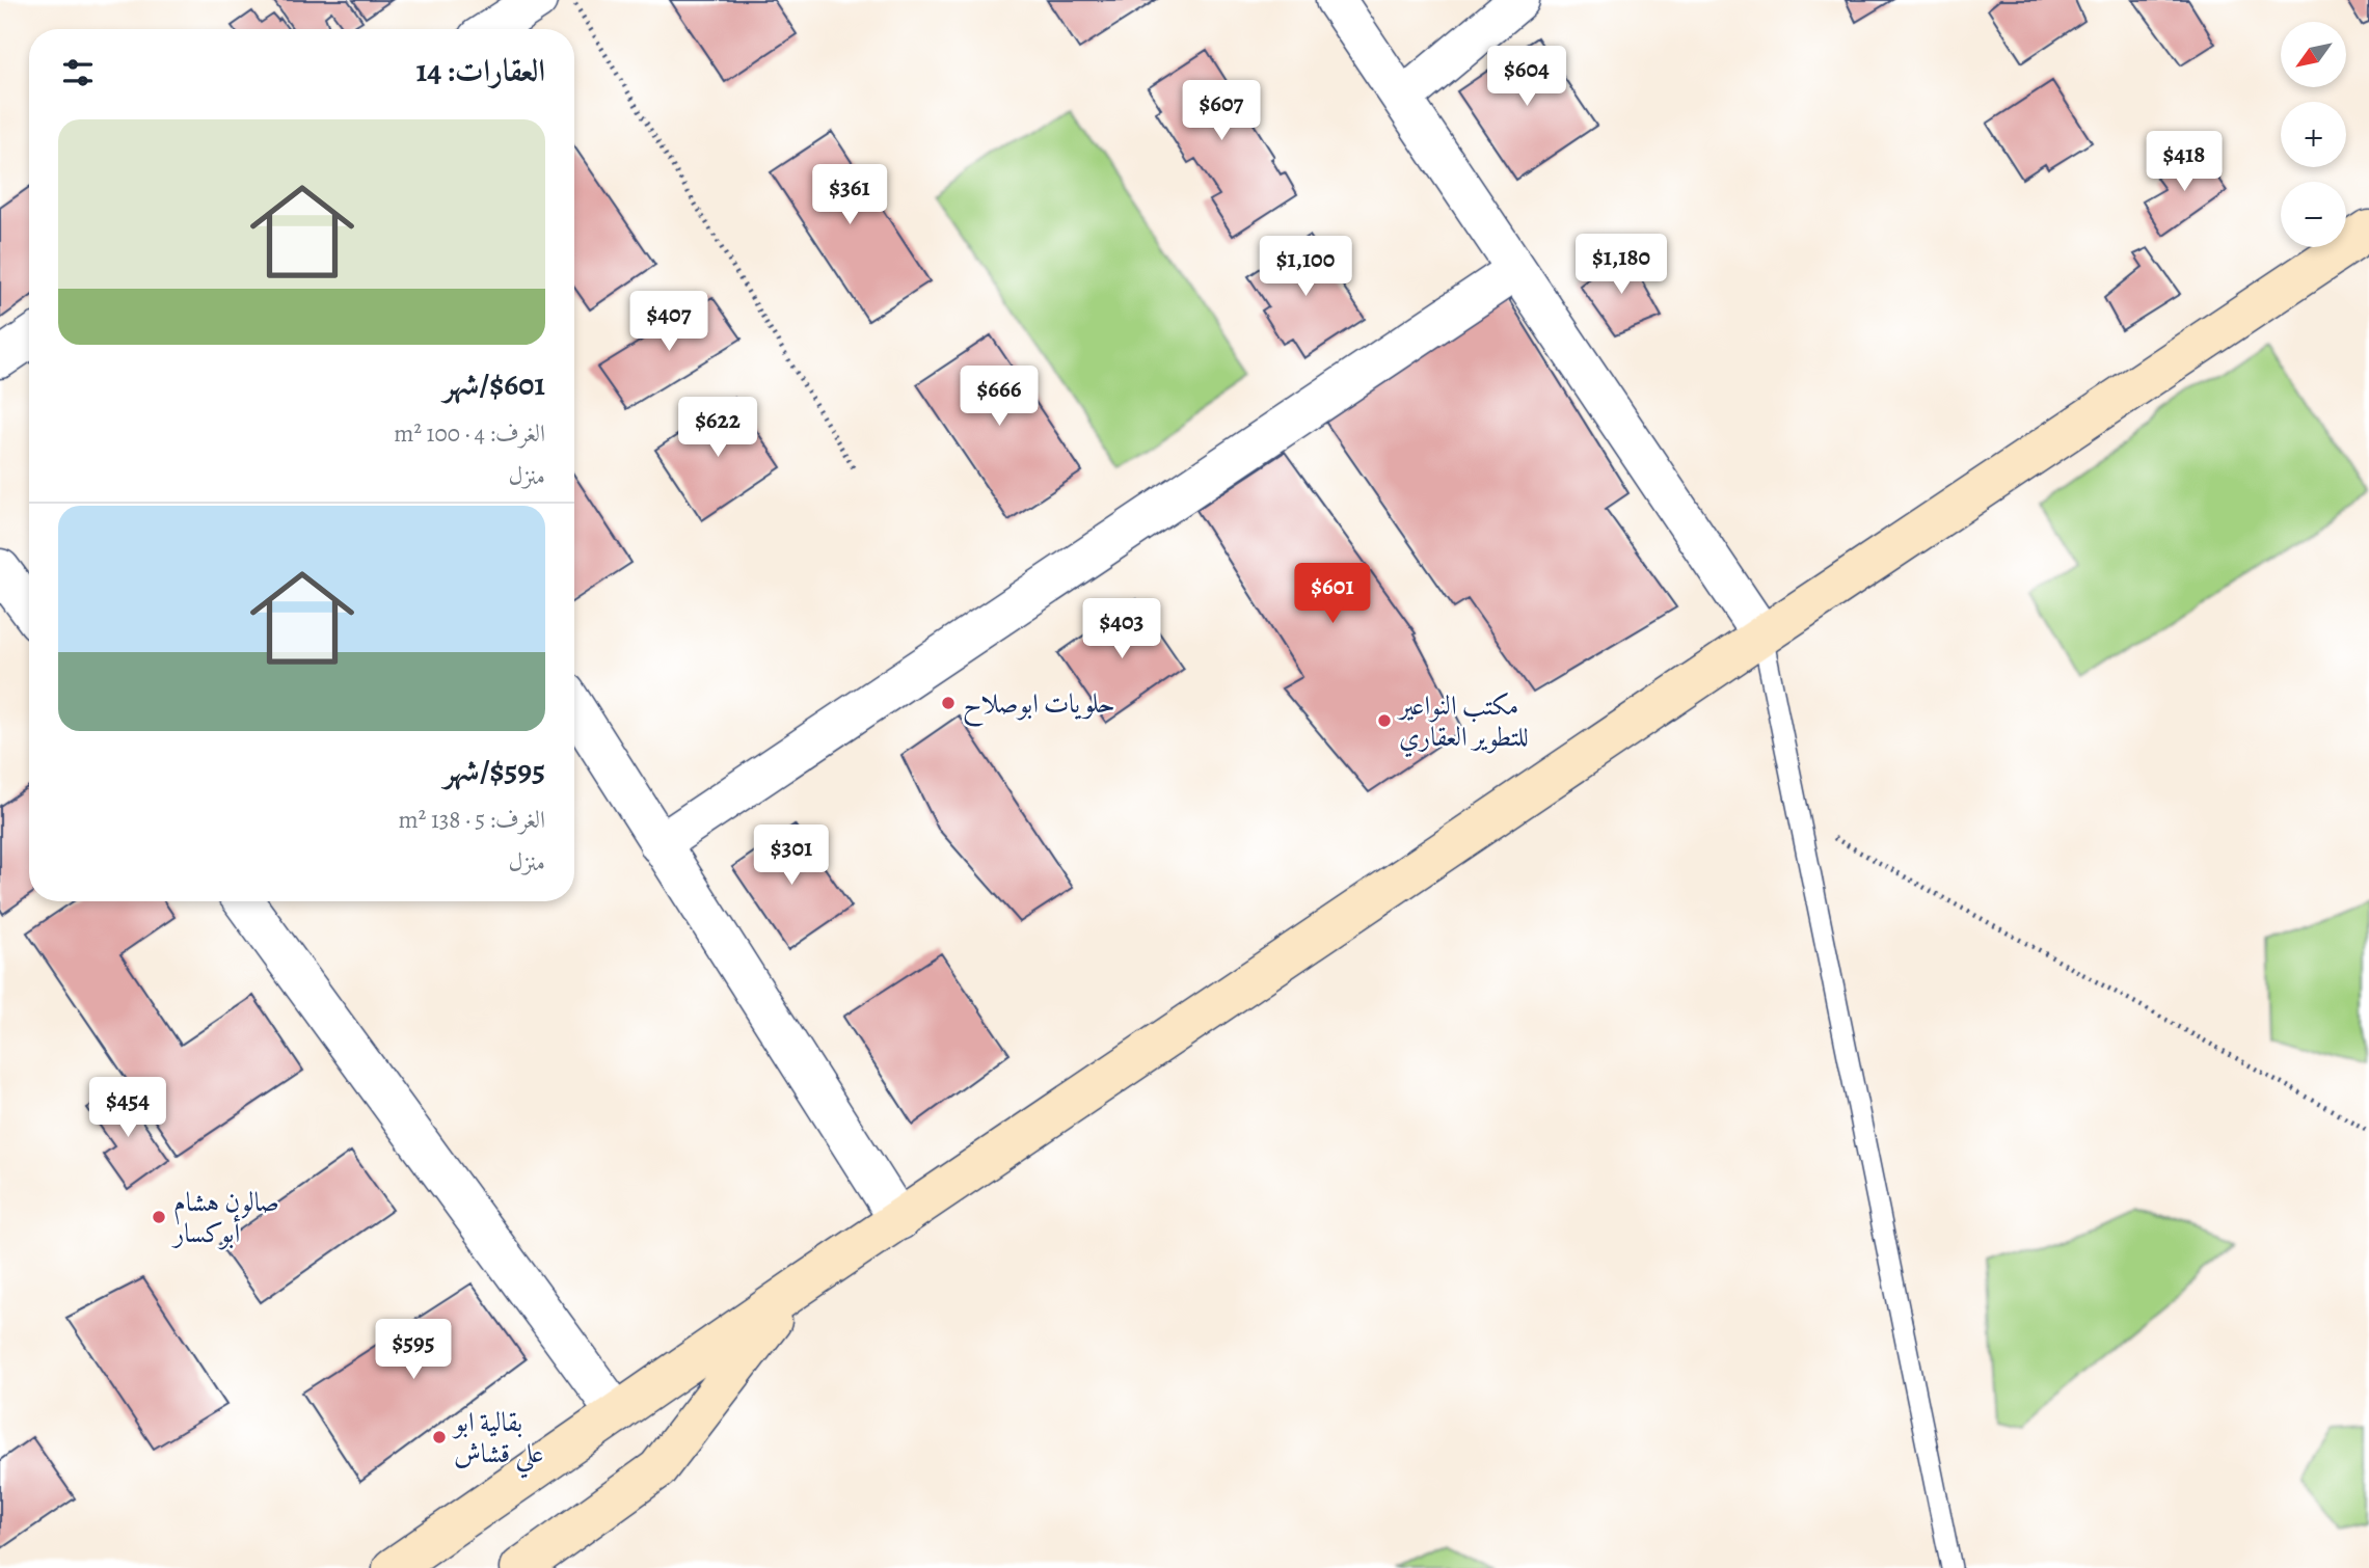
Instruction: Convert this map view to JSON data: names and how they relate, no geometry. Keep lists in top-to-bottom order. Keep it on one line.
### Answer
{"places":["حلويات ابوصلاح","مكتب النواعير للتطوير العقاري","صالون هشام أبوكسار","بقالية ابو علي قشاش"],"north":"bottom left","page":{"map_buttons":["+","−"],"heading":"العقارات: 14","price":["$604","$607","$418","$361","$1,180","$1,100","$407","$666","$622","$601","$403","$301","$454","$595"],"list":[{"name":"$601/شهر","note":"الغرف: 4 · 100 m² · منزل"},{"name":"$595/شهر","note":"الغرف: 5 · 138 m² · منزل"}]}}
